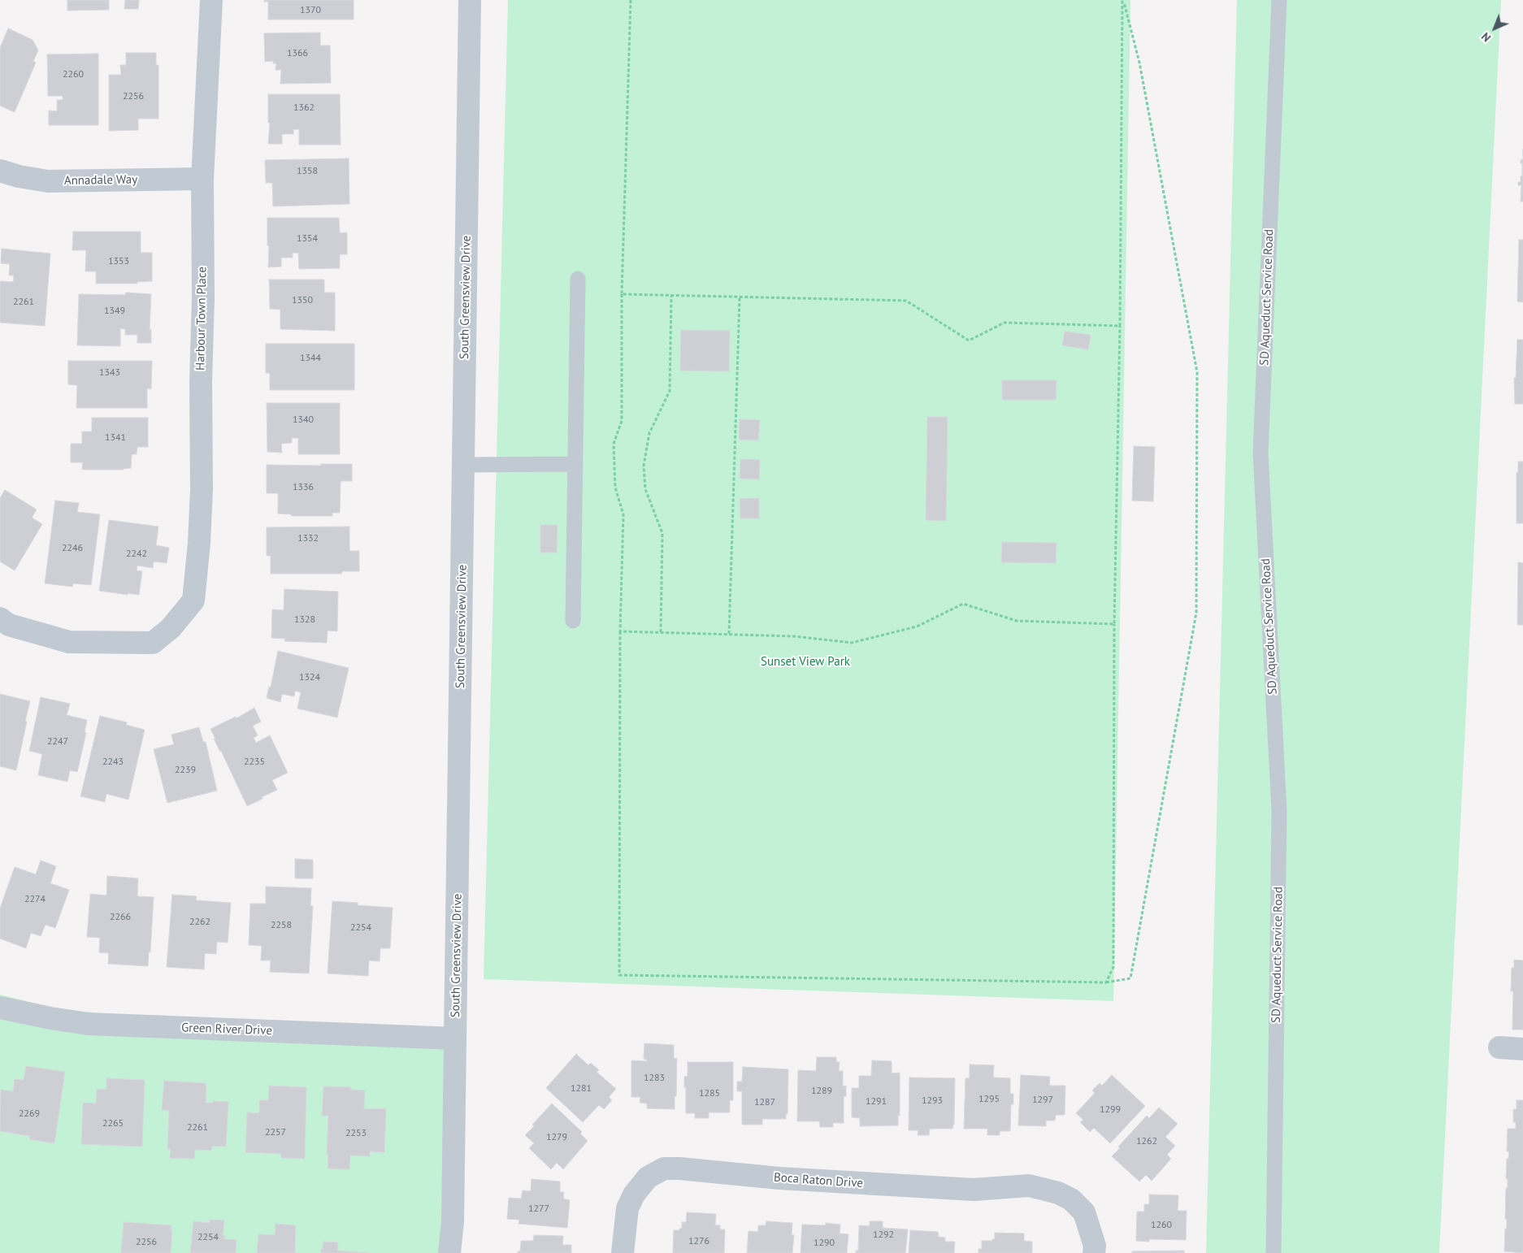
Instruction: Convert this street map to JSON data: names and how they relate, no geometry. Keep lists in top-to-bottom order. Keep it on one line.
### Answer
{"streets":{"street":["Annadale Way","South Greensview Drive","Harbour Town Place","Green River Drive","Boca Raton Drive"],"lane":["SD Aqueduct Service Road"]},"crossings":[["Annadale Way","Harbour Town Place"],["South Greensview Drive","Green River Drive"]],"parks":["Sunset View Park"],"house_numbers":["1370","1366","2260","2256","1362","1358","1354","1353","1350","2261","1349","1344","1343","1340","1341","1336","1332","2246","2242","1328","1324","2247","2243","2235","2239","2274","2266","2262","2258","2254","1283","1281","1289","1285","1295","1297","1293","1291","1287","1299","2269","2265","2261","2257","2253","1279","1262","1277","1260","1292","2254","1276","2256","1290"],"north":"bottom left"}
